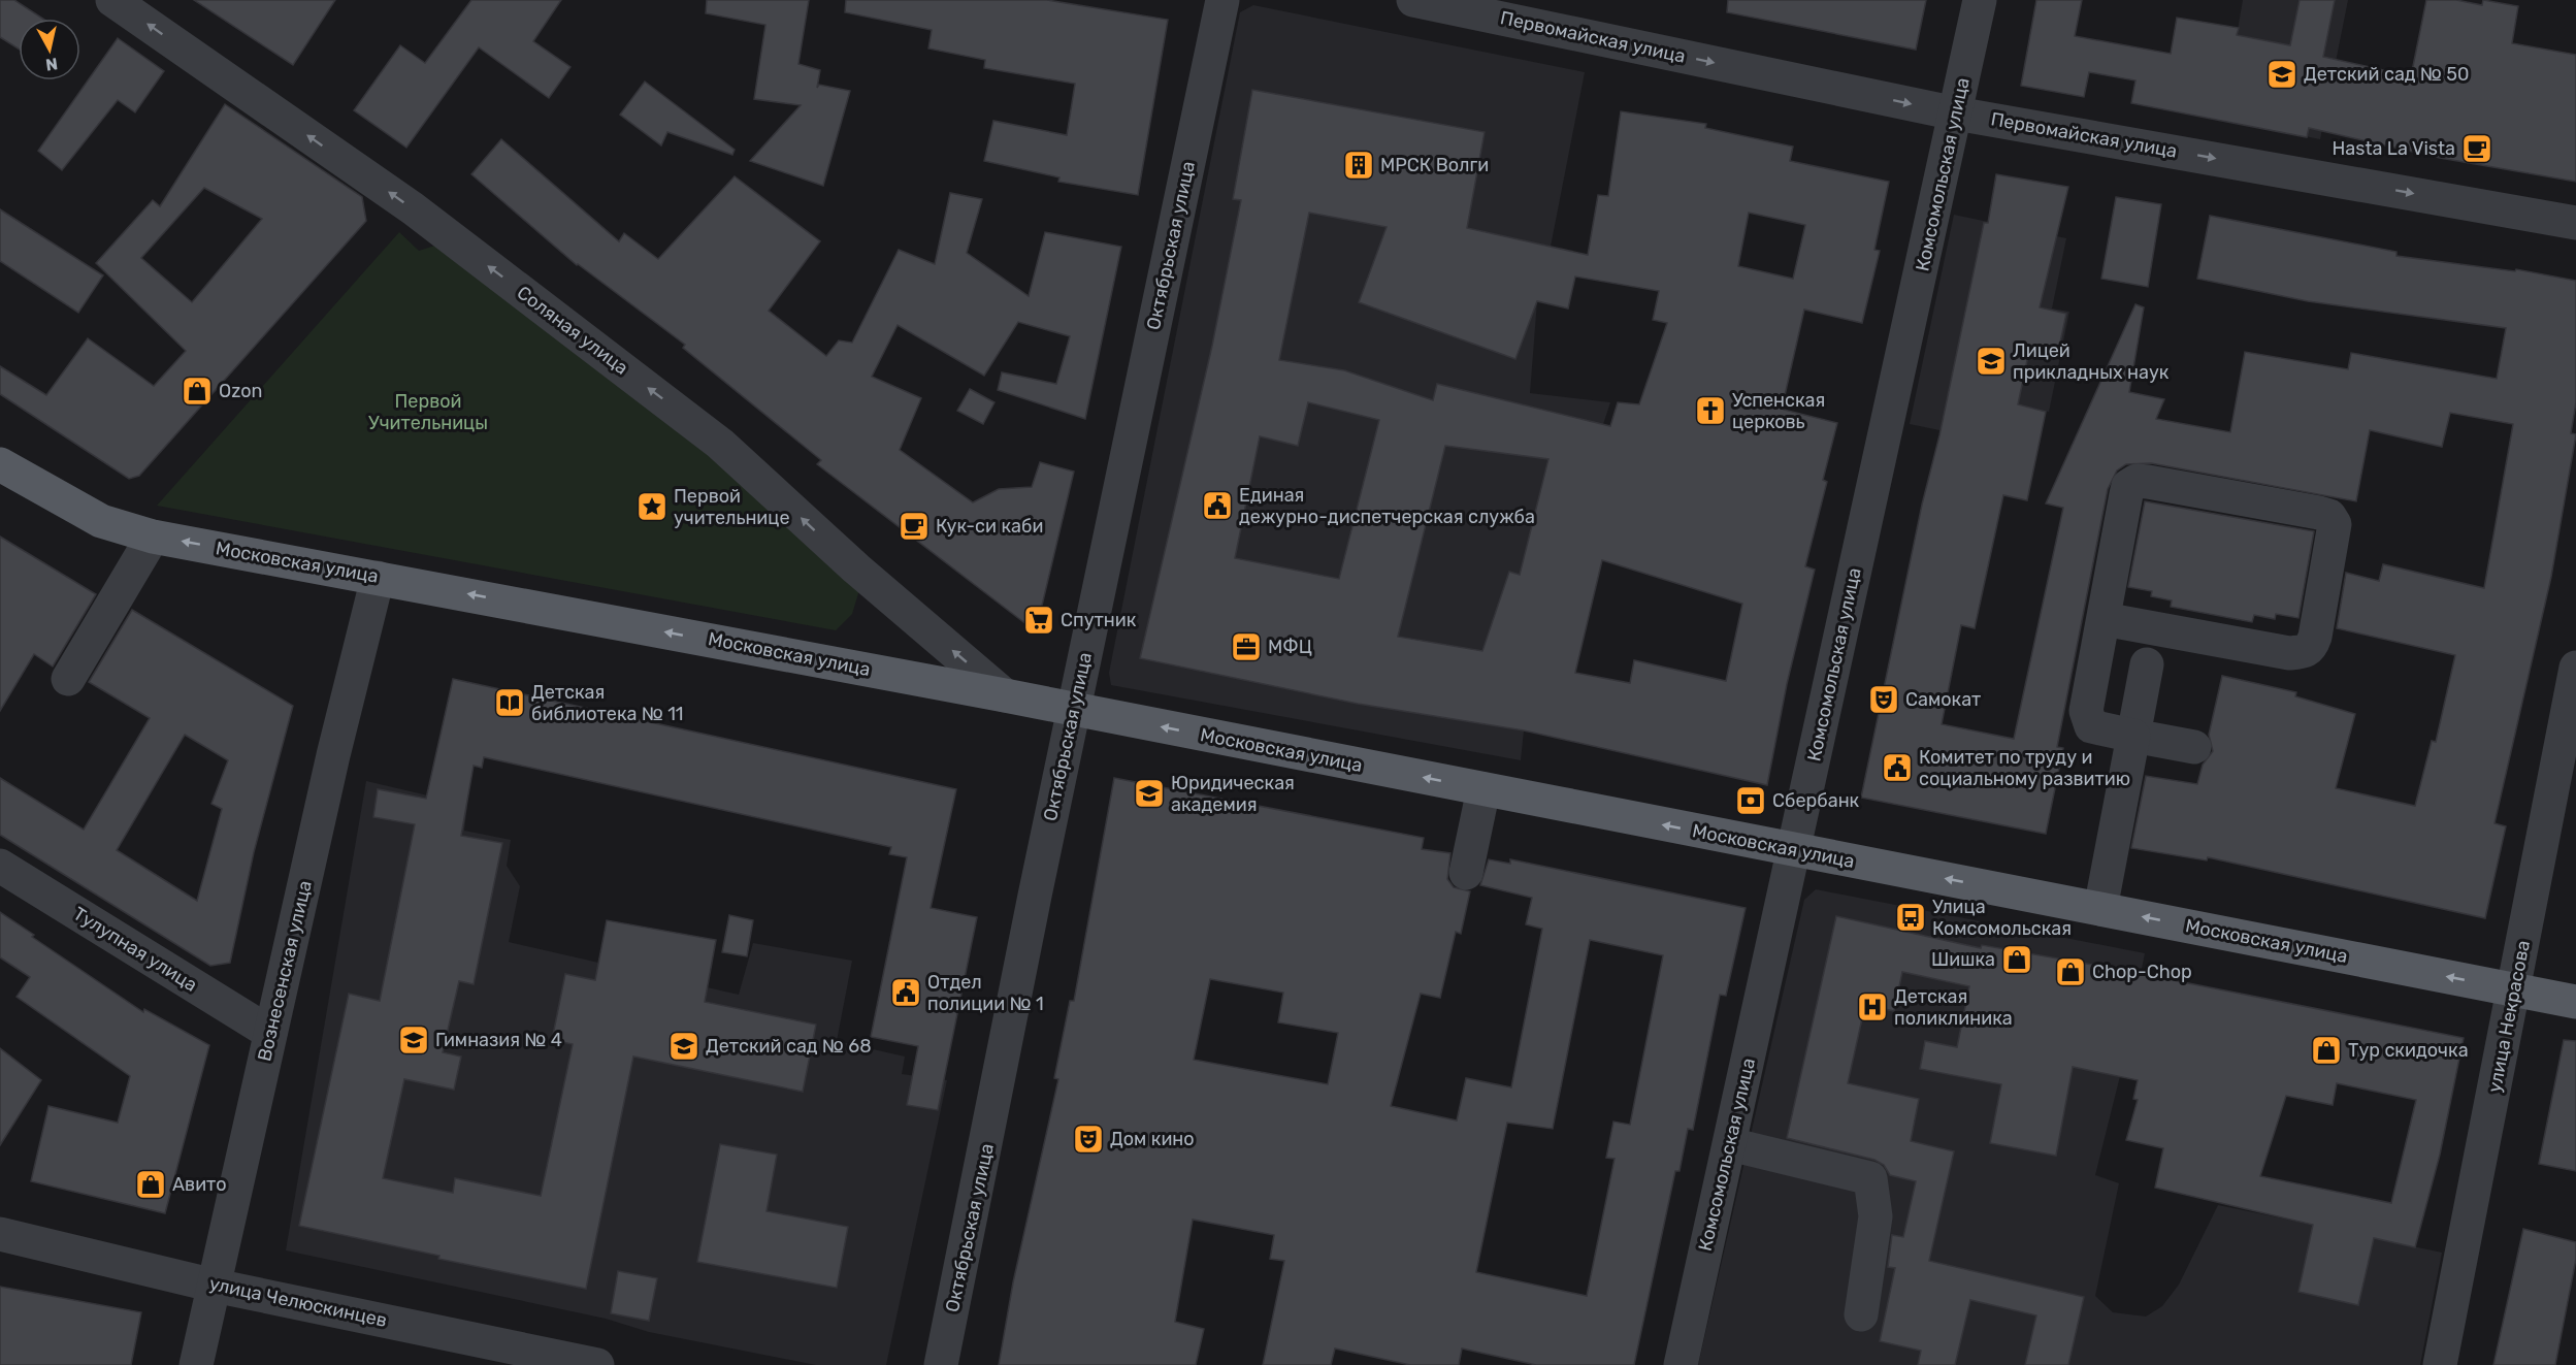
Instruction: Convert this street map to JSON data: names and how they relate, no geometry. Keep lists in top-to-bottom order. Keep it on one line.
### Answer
{"streets":{"main road":["Московская улица"],"street":["Первомайская улица","Комсомольская улица","Октябрьская улица","Соляная улица","Тулупная улица","Вознесенская улица","улица Некрасова","улица Челюскинцев"]},"crossings":[["Первомайская улица","Комсомольская улица"],["Комсомольская улица","Московская улица"],["Октябрьская улица","Московская улица"],["Соляная улица","Московская улица"],["Московская улица","Вознесенская улица"],["Московская улица","улица Некрасова"],["Тулупная улица","Вознесенская улица"],["Вознесенская улица","улица Челюскинцев"]],"one_way":["Первомайская улица","Соляная улица","Московская улица"],"parks":["Первой Учительницы"],"places":{"school or university":["Детский сад № 50","Лицей прикладных наук","Юридическая академия","Гимназия № 4","Детский сад № 68"],"cafe":["Hasta La Vista","Кук-си каби"],"building":["МРСК Волги"],"shop":["Ozon","Шишка","Chop-Chop","Тур скидочка","Авито"],"church":["Успенская церковь"],"public building":["Единая дежурно-диспетчерская служба","Комитет по труду и социальному развитию","Отдел полиции № 1"],"place":["Первой учительнице"],"supermarket":["Спутник"],"office":["МФЦ"],"theatre":["Самокат","Дом кино"],"library":["Детская библиотека № 11"],"bank":["Сбербанк"],"bus stop":["Улица Комсомольская"],"hospital":["Детская поликлиника"]},"north":"bottom"}
